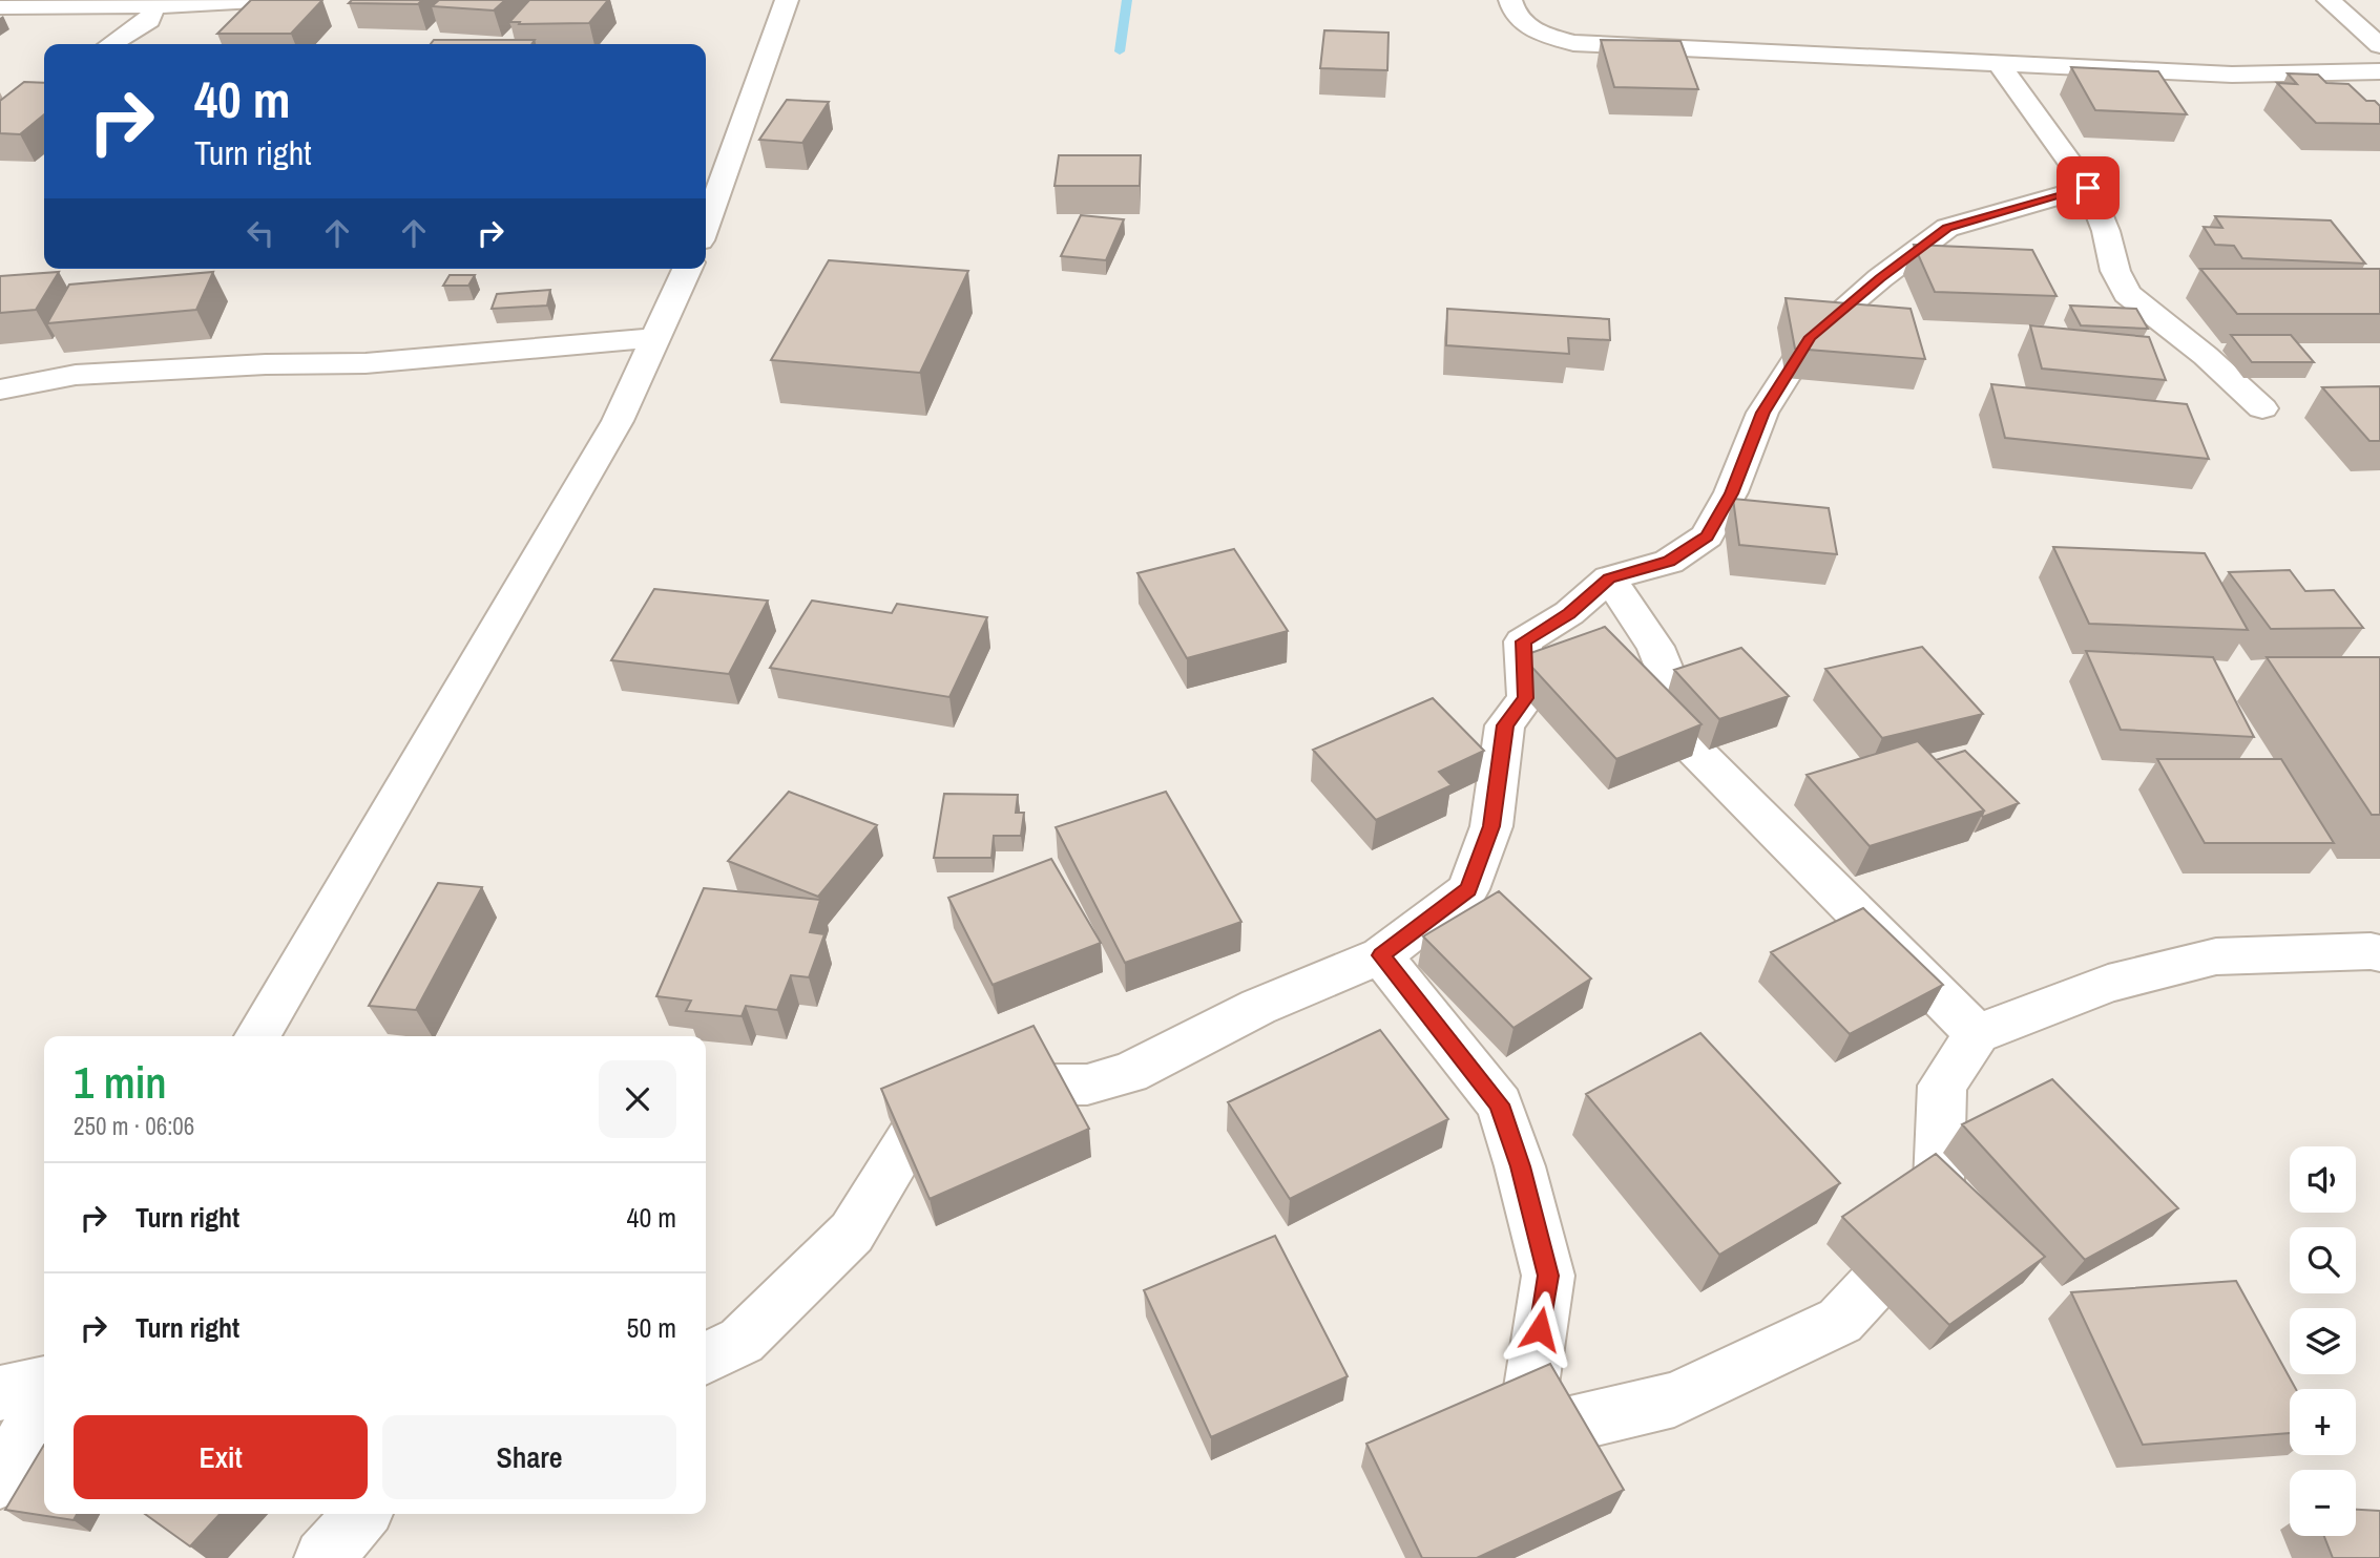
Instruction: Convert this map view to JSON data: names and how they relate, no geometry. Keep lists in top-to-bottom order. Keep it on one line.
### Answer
{"page":{"turn":["40 m","Turn right"],"heading":["1 min","250 m · 06:06"],"map_buttons":["+","−"],"list":[{"name":"Turn right","value":"40 m"},{"name":"Turn right","value":"50 m"}],"buttons":["Exit","Share"]}}
